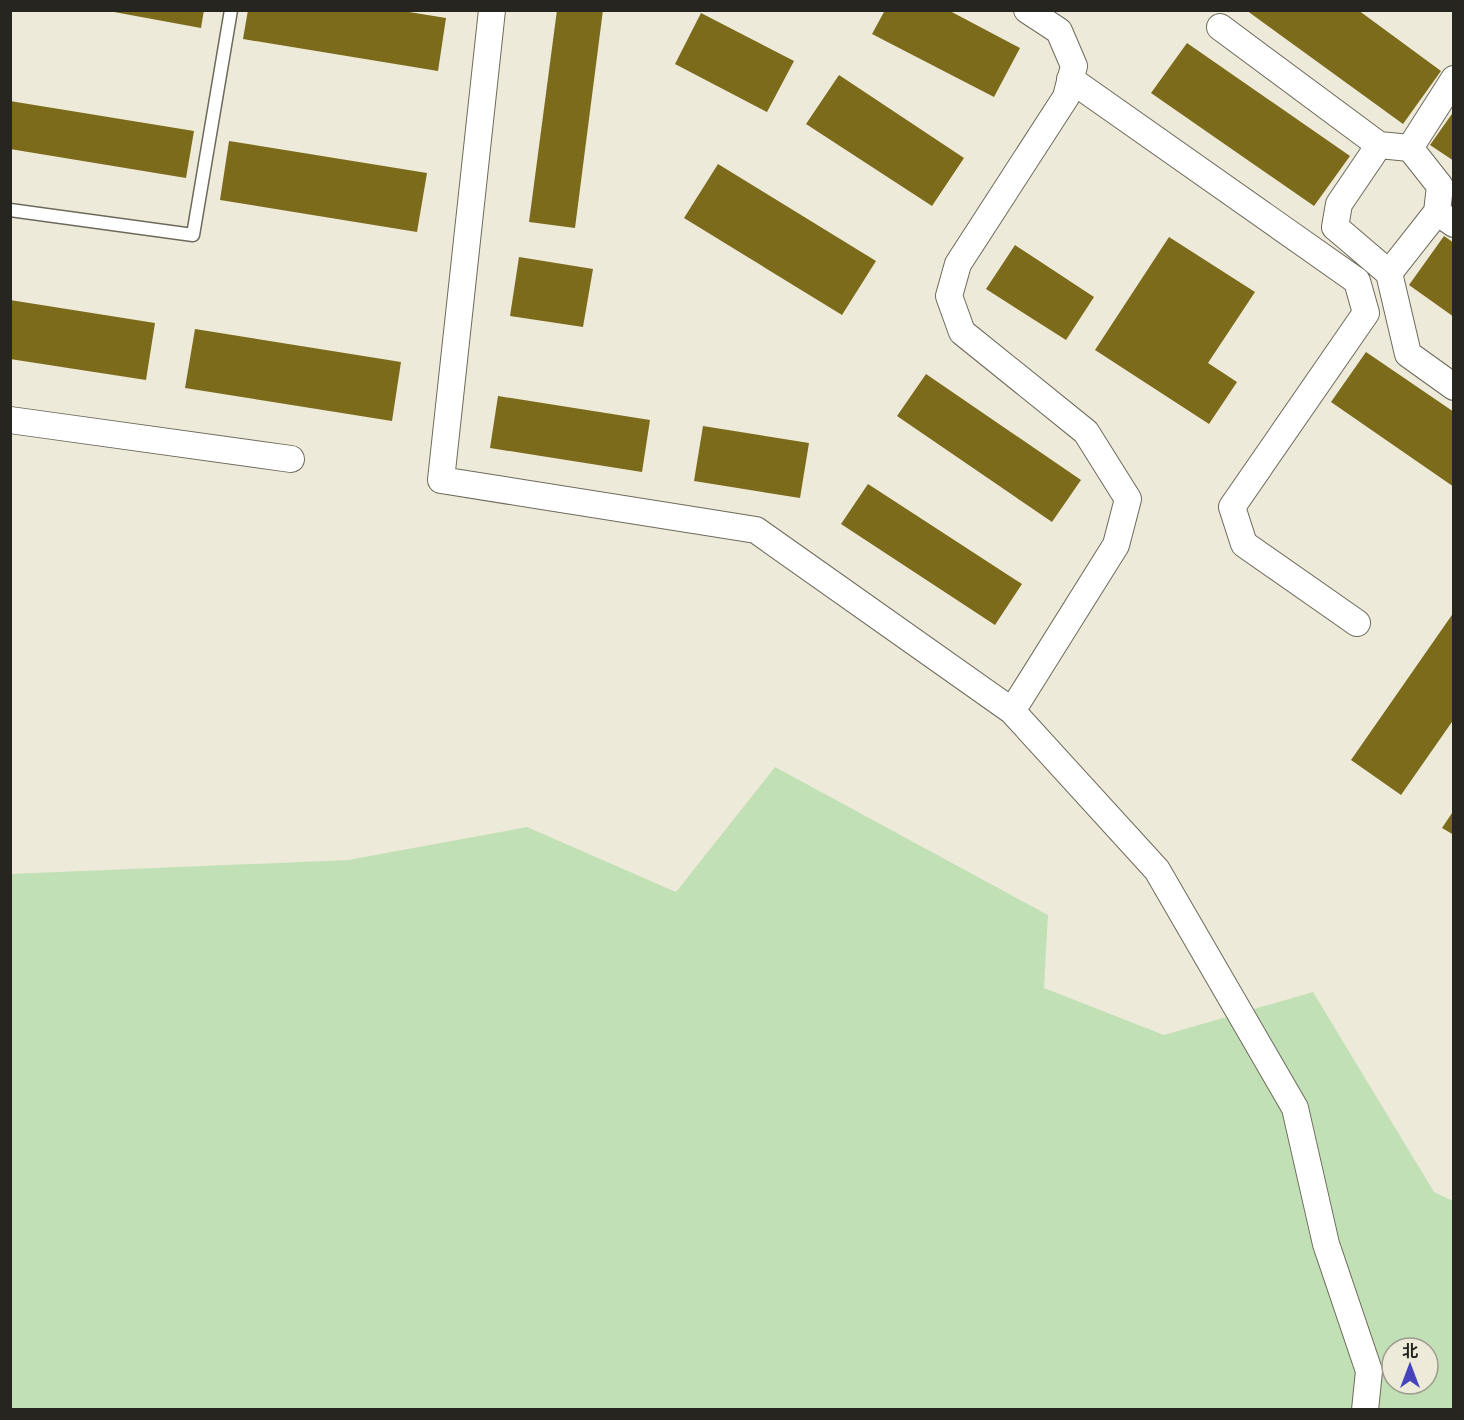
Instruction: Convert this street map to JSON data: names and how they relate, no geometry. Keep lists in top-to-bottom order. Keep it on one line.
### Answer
{"north":"top"}
